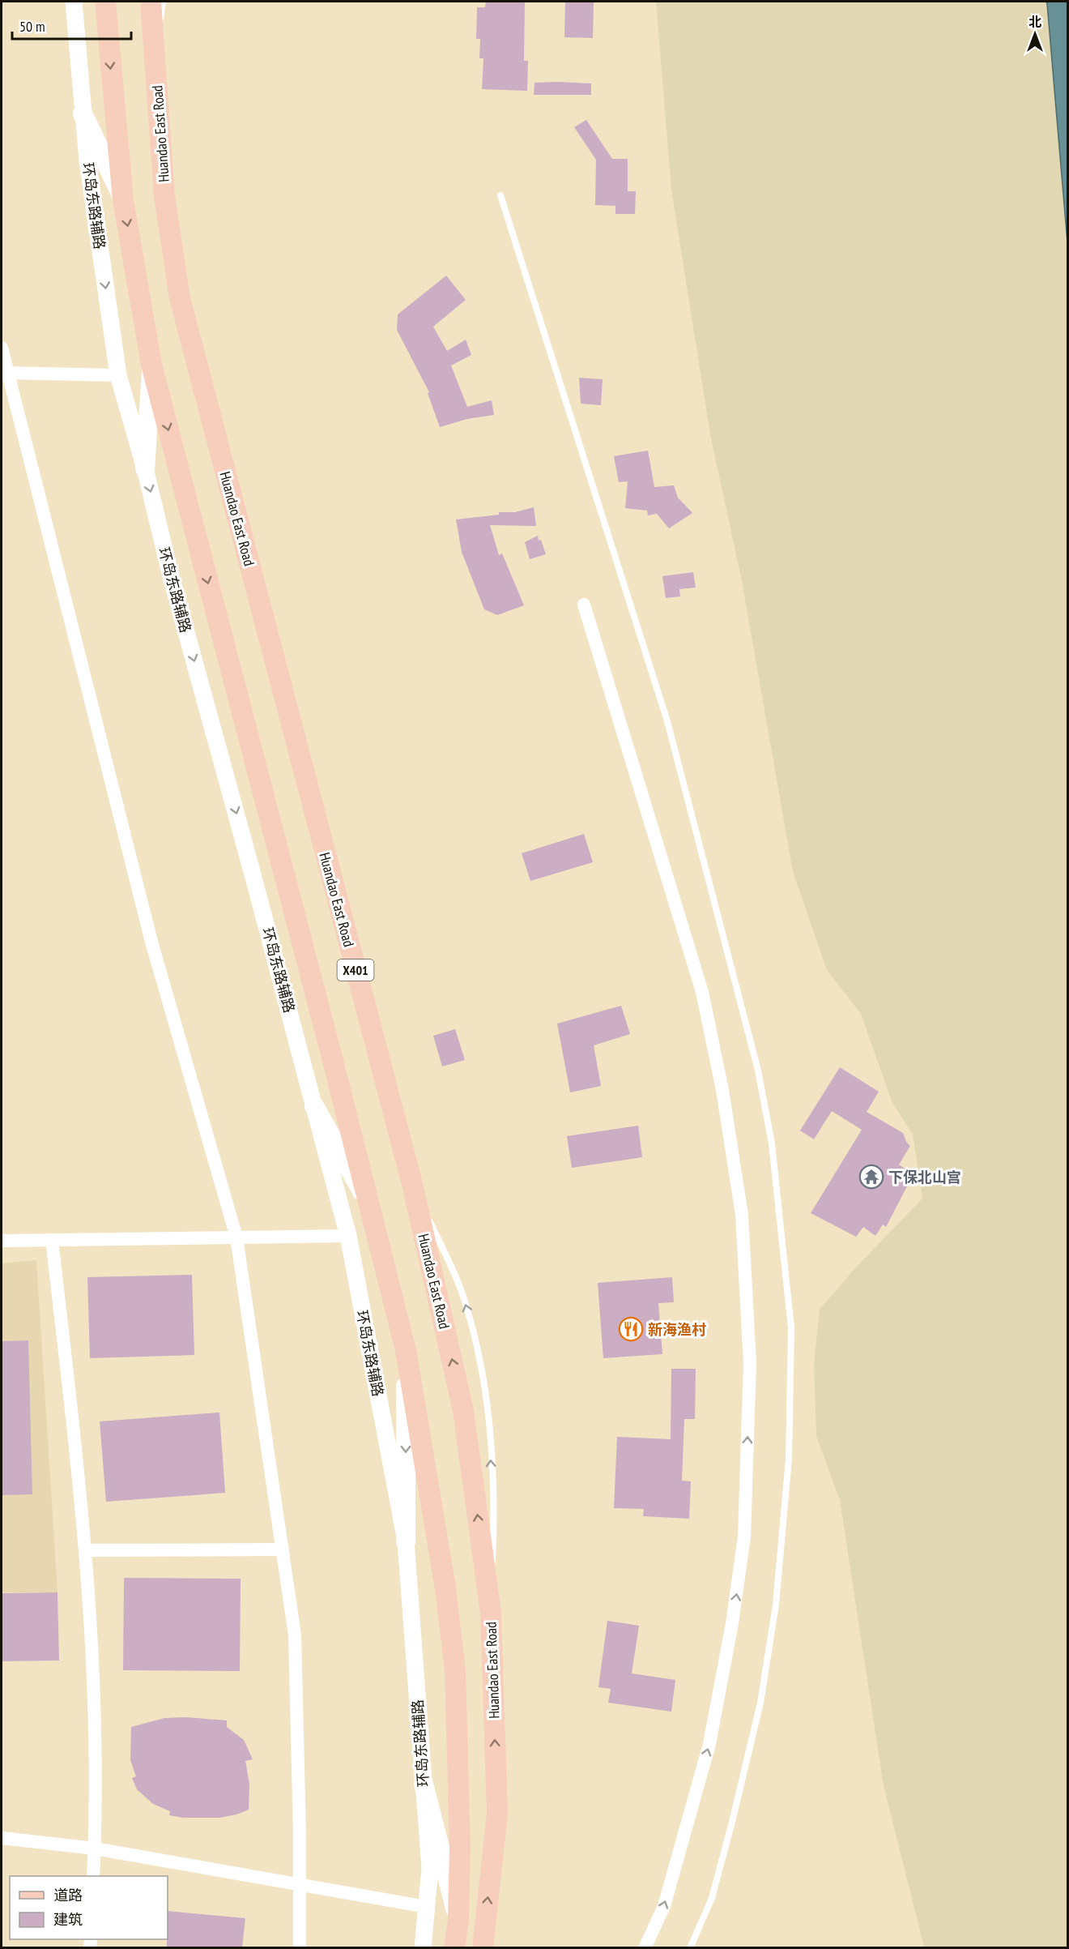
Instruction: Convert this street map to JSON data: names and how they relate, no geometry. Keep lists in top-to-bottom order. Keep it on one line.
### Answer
{"streets":{"main road":["Huandao East Road","X401"],"street":["环岛东路辅路"]},"places":{"temple":["下保北山宫"],"restaurant":["新海渔村"]},"legend":["道路","建筑"],"scale_bar":"50 m","north":"top"}
